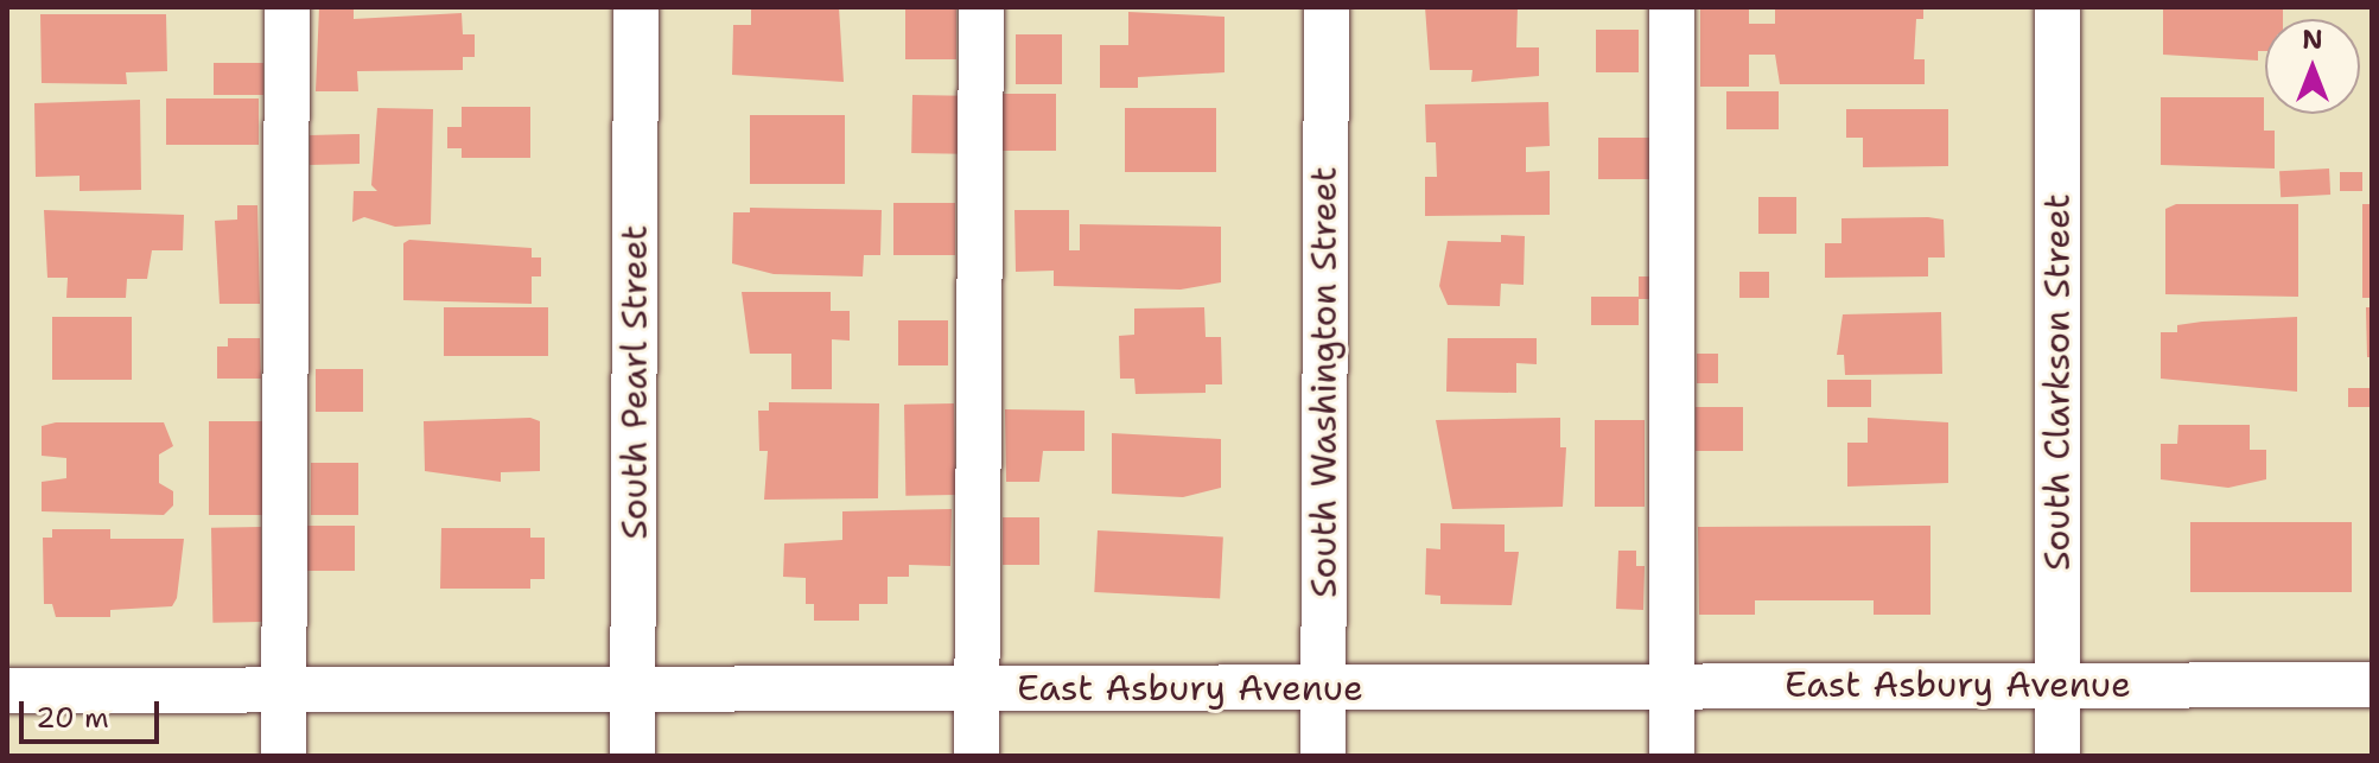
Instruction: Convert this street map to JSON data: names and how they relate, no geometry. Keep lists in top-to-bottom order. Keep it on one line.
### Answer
{"streets":{"street":["South Pearl Street","South Washington Street","South Clarkson Street","East Asbury Avenue"]},"crossings":[["South Pearl Street","East Asbury Avenue"],["South Washington Street","East Asbury Avenue"],["South Clarkson Street","East Asbury Avenue"]],"scale_bar":"20 m","north":"top"}
